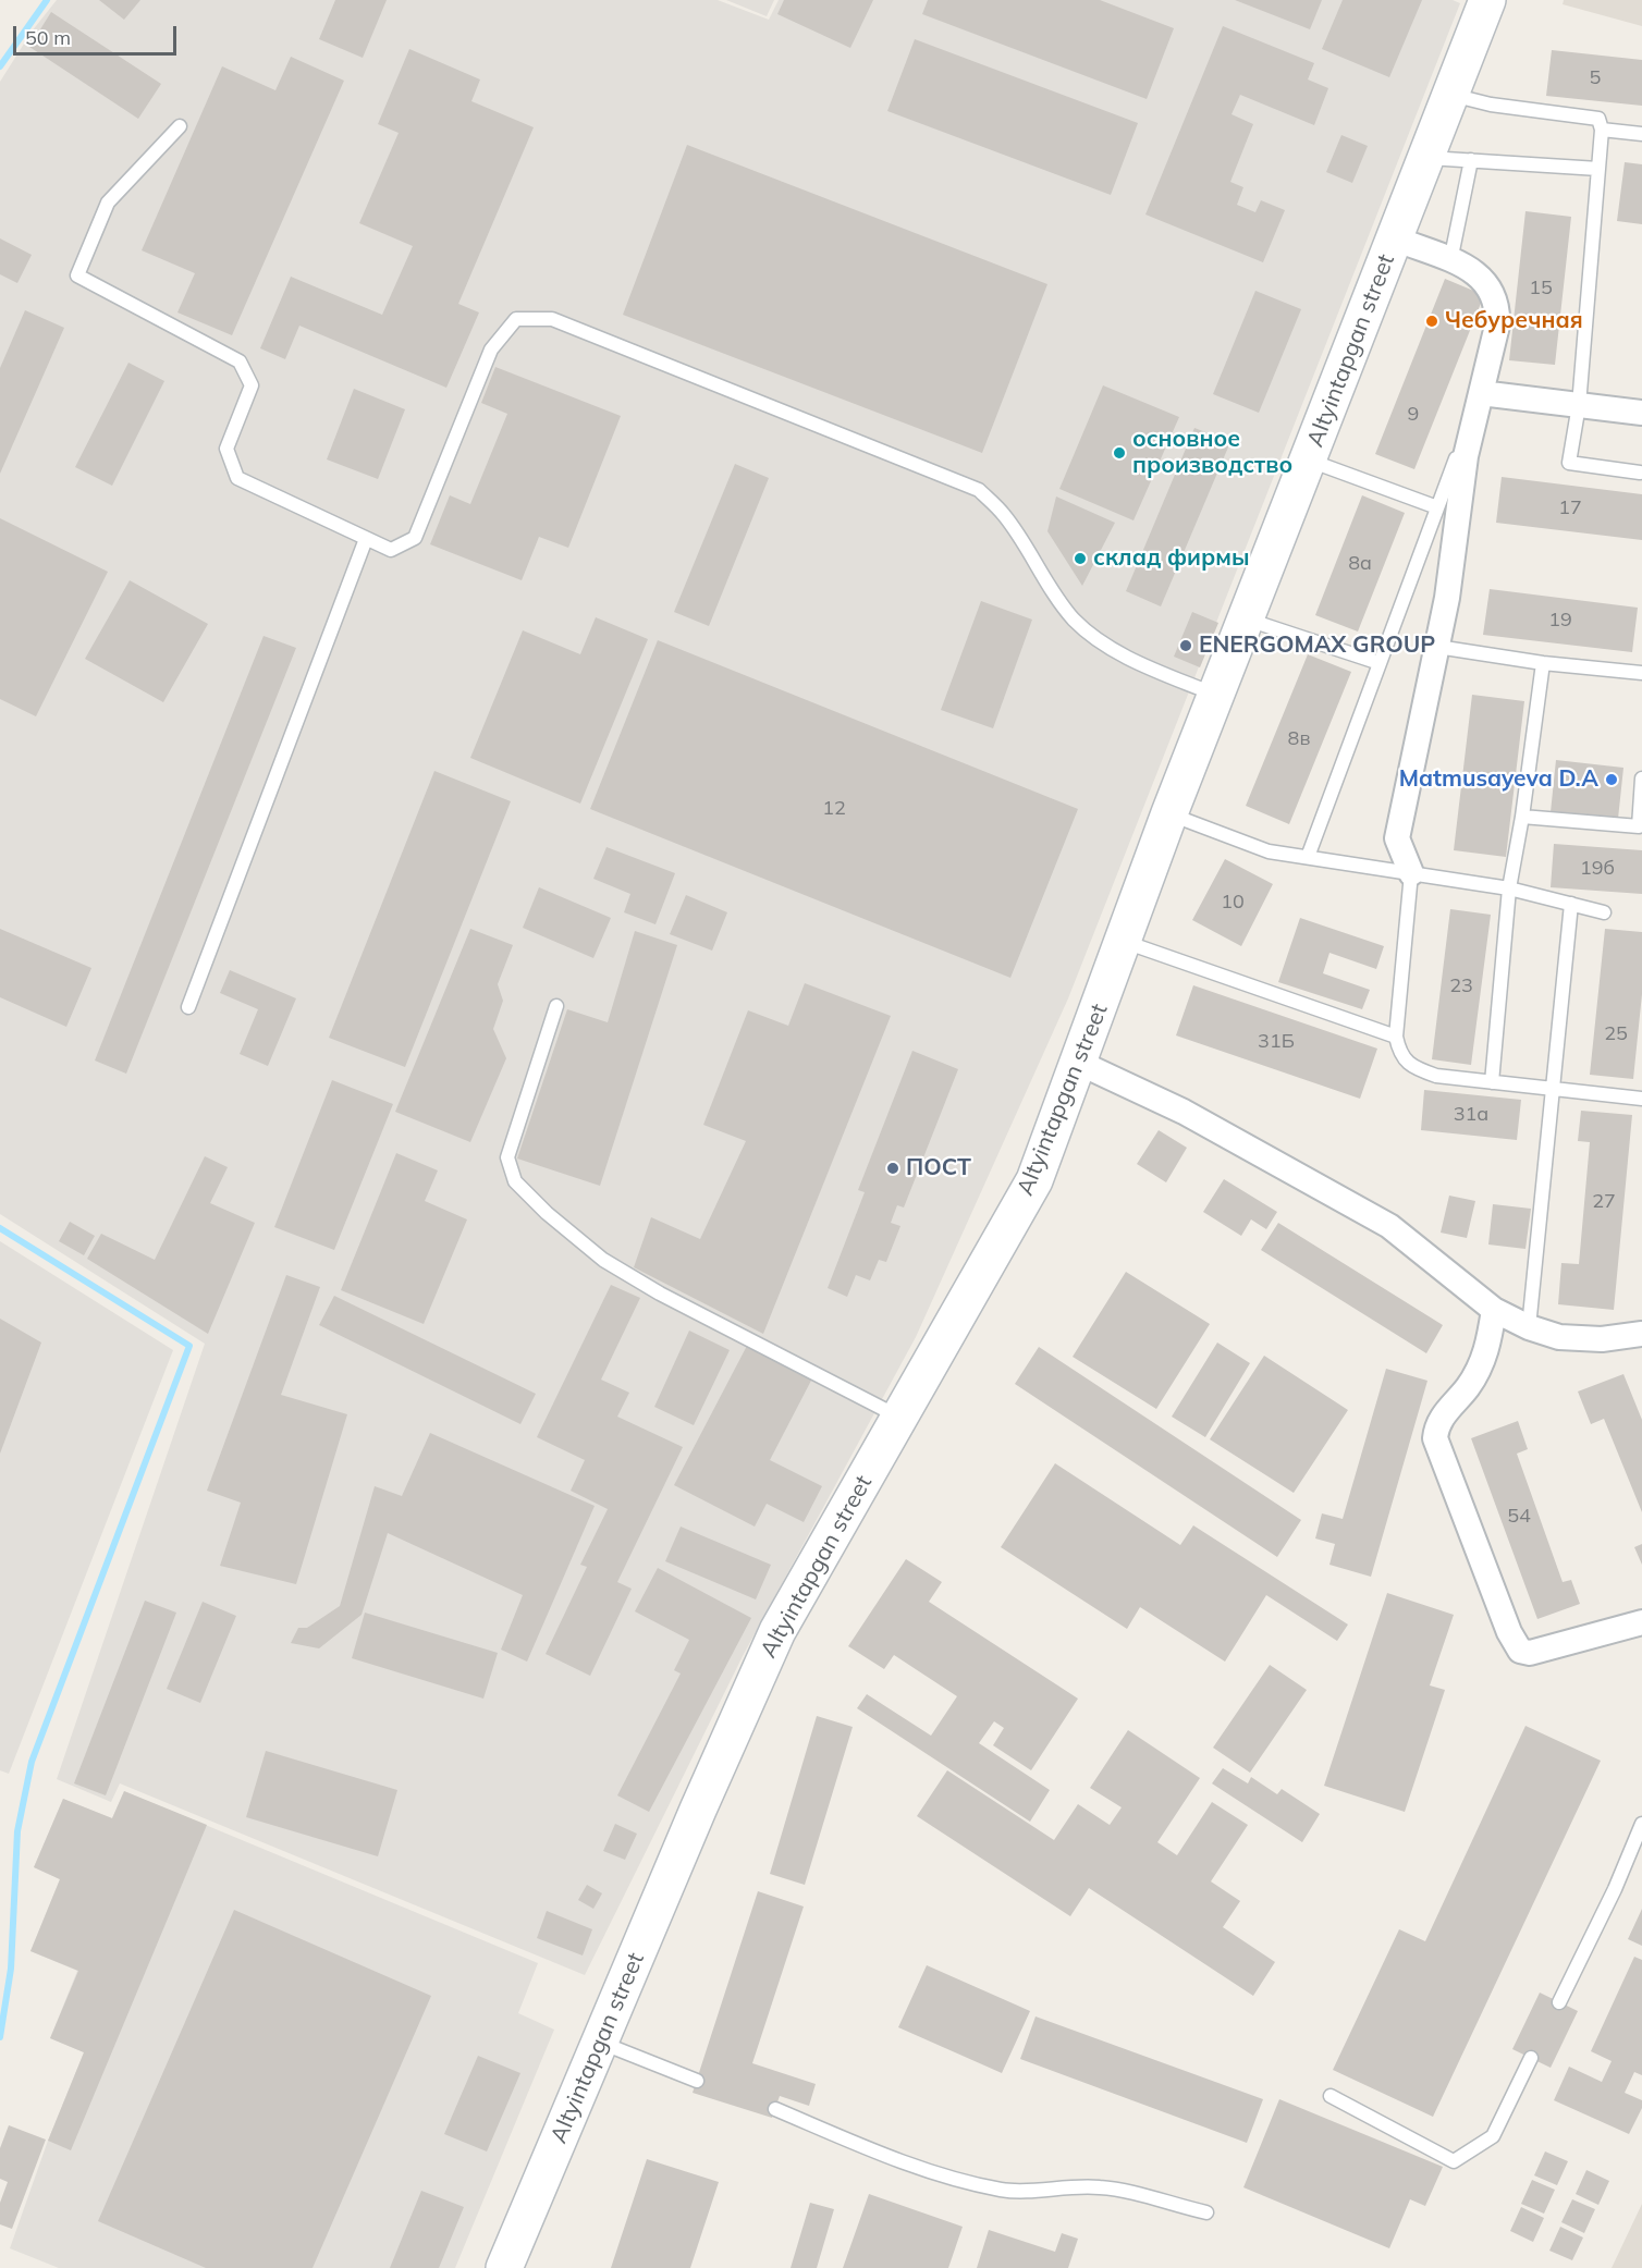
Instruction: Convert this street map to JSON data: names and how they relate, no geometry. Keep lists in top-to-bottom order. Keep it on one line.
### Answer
{"streets":{"street":["Altyintapgan street"]},"places":["Чебуречная","основное производство","склад фирмы","ENERGOMAX GROUP","Matmusayeva D.A","ПОСТ"],"house_numbers":["5","15","9","17","8a","19","8в","12","19б","10","23","25","31Б","31а","27","54"],"scale_bar":"50 m"}
